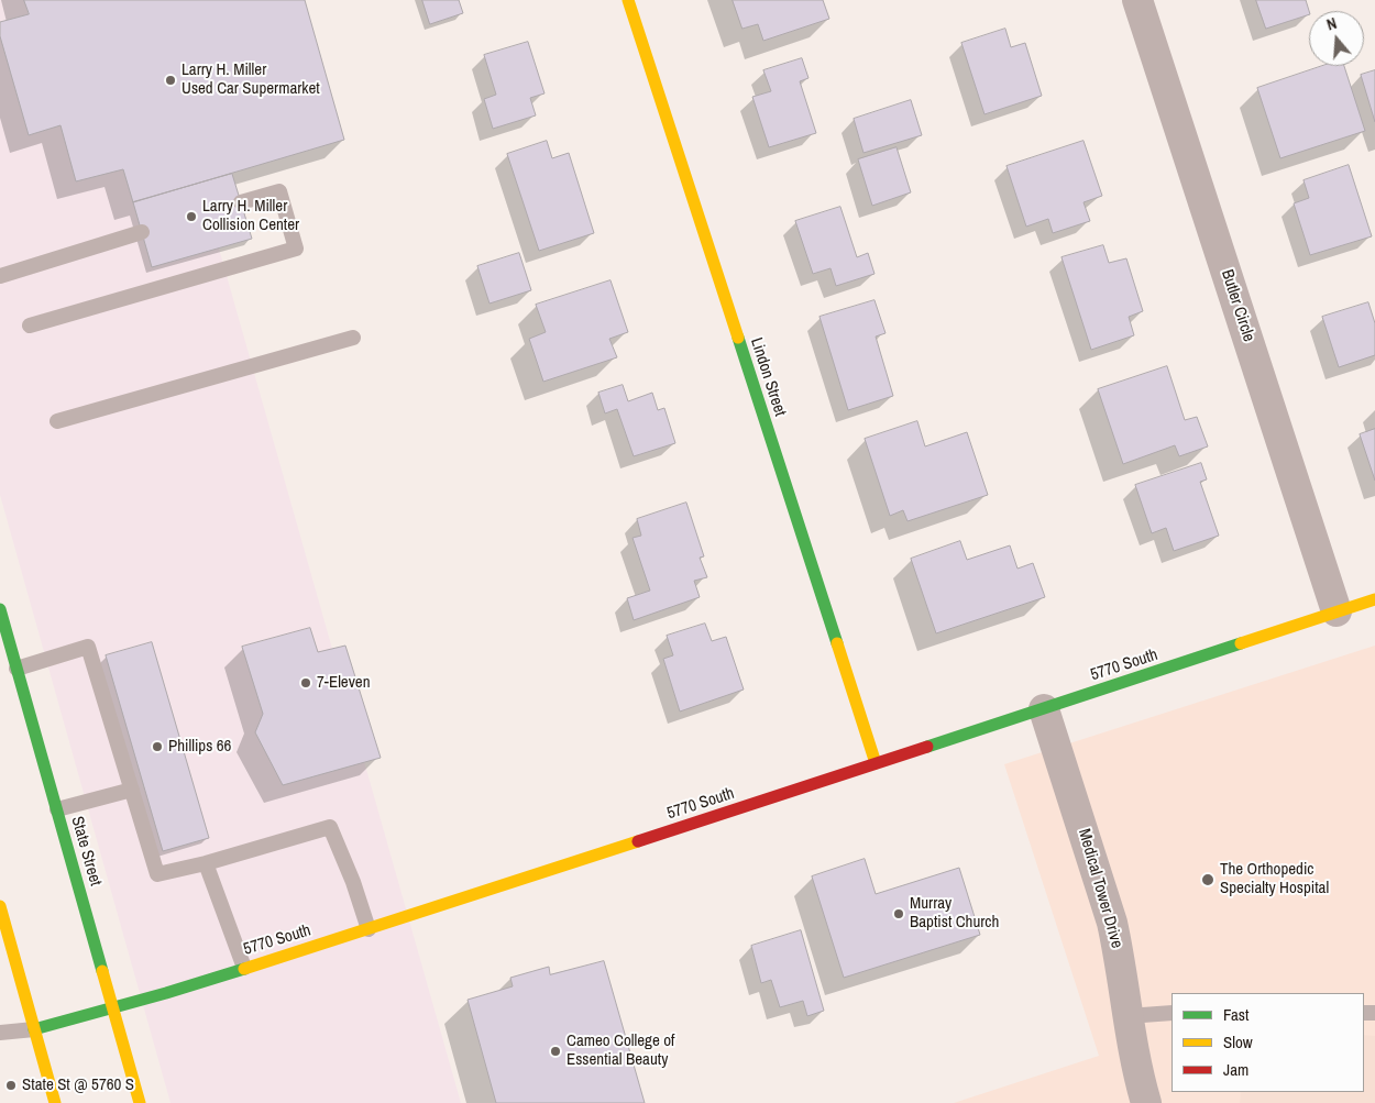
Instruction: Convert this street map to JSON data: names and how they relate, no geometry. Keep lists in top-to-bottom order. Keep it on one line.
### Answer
{"streets":{"street":["Butler Circle","Lindon Street","5770 South","State Street","Medical Tower Drive"]},"crossings":[["Butler Circle","5770 South"],["Lindon Street","5770 South"],["5770 South","State Street"],["5770 South","Medical Tower Drive"]],"places":["Larry H. Miller Used Car Supermarket","Larry H. Miller Collision Center","7-Eleven","Phillips 66","The Orthopedic Specialty Hospital","Murray Baptist Church","Cameo College of Essential Beauty","State St @ 5760 S"],"legend":["Fast","Slow","Jam"],"north":"top"}
